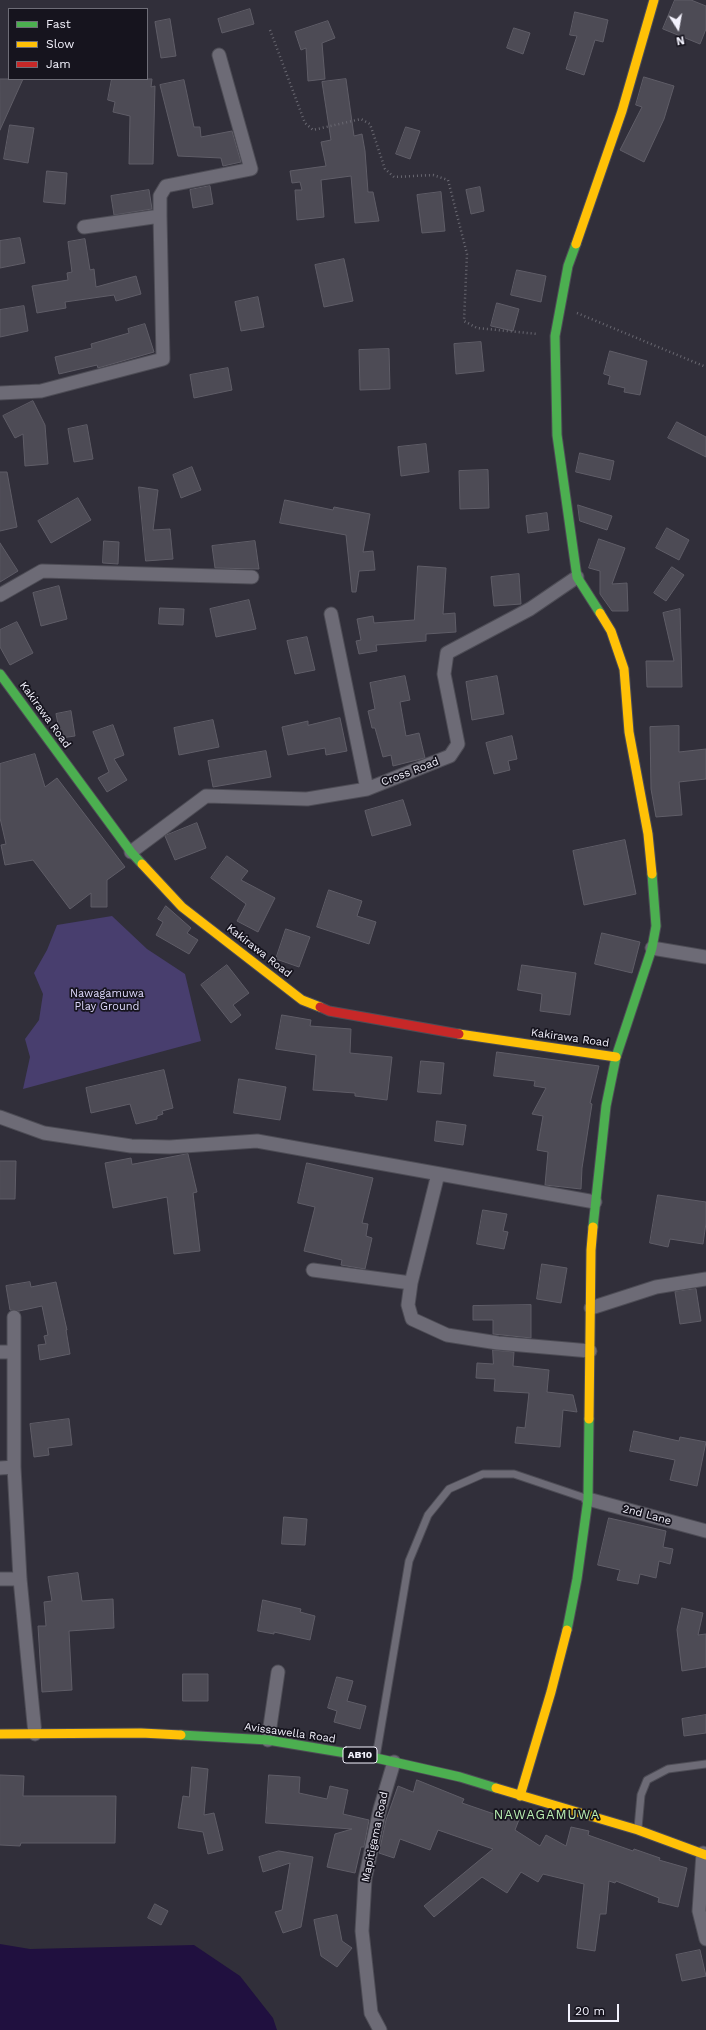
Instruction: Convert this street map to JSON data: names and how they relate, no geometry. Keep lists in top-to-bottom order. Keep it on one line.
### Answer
{"streets":{"street":["Kakirawa Road","Cross Road","2nd Lane","Avissawella Road","AB10","Mapitigama Road"]},"crossings":[["Kakirawa Road","Cross Road"],["Avissawella Road","Mapitigama Road"]],"districts":["NAWAGAMUWA"],"parks":["Nawagamuwa Play Ground"],"legend":["Fast","Slow","Jam"],"scale_bar":"20 m","north":"bottom"}
